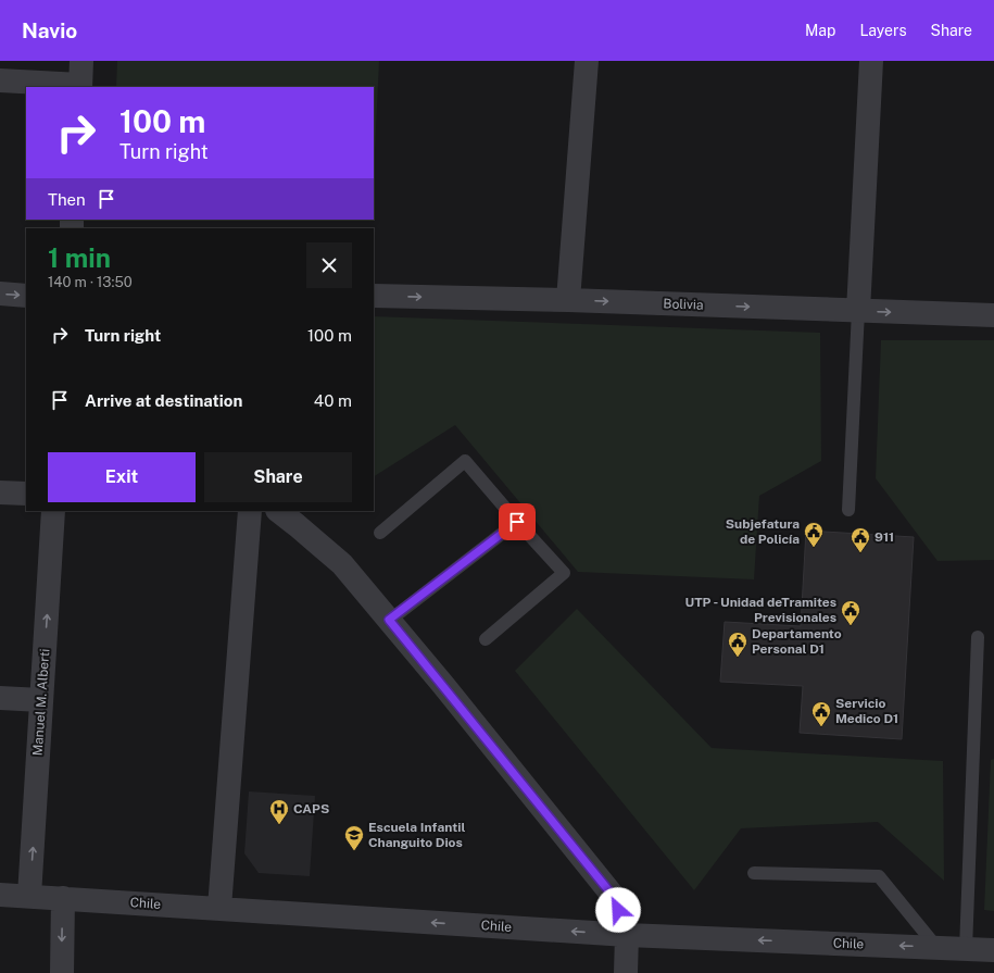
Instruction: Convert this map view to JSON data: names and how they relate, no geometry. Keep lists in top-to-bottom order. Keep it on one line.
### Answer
{"streets":{"street":["Bolivia","Manuel M. Alberti","Chile"]},"crossings":[["Manuel M. Alberti","Chile"]],"one_way":["Bolivia","Chile"],"places":{"public building":["Subjefatura de Policía","911","UTP - Unidad deTramites Previsionales","Departamento Personal D1","Servicio Medico D1"],"hospital":["CAPS"],"school or university":["Escuela Infantil Changuito Dios"]},"page":{"header":"Navio","nav":["Map","Layers","Share"],"turn":["100 m","Turn right"],"then":"Then","heading":["1 min","140 m · 13:50"],"list":[{"name":"Turn right","value":"100 m"},{"name":"Arrive at destination","value":"40 m"}],"buttons":["Exit","Share"]}}
